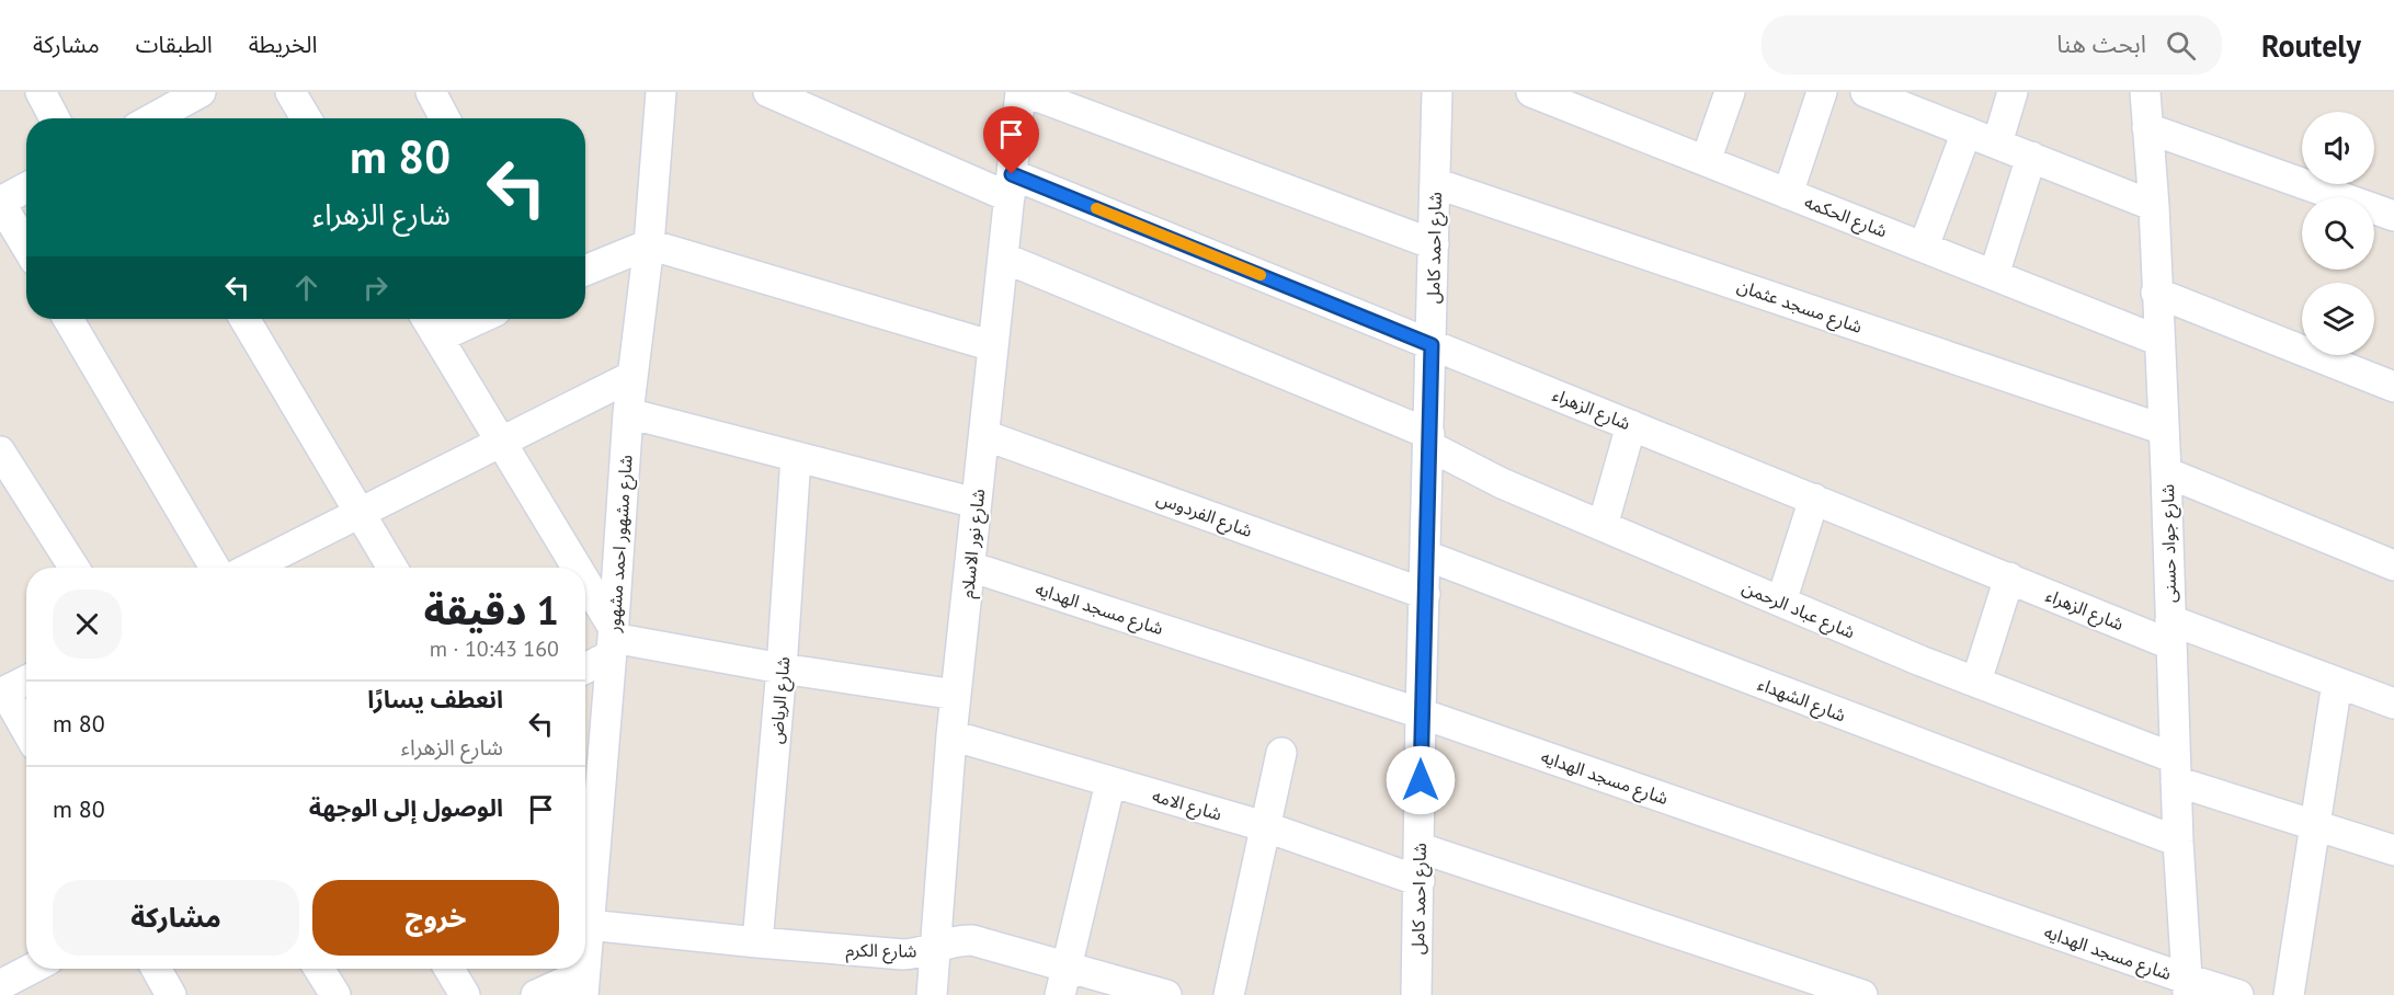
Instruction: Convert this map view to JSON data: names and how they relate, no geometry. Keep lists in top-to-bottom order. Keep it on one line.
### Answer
{"streets":{"street":["شارع الحكمه","شارع احمد كامل","شارع مسجد عثمان","شارع الزهراء","شارع الفردوس","شارع مشهور احمد مشهور","شارع نور الاسلام","شارع جواد حسنى","شارع مسجد الهدايه","شارع عباد الرحمن","شارع الشهداء","شارع الرياض","شارع الامه","شارع الكرم"]},"crossings":[["شارع الحكمه","شارع جواد حسنى"],["شارع احمد كامل","شارع مسجد عثمان"],["شارع احمد كامل","شارع الزهراء"],["شارع احمد كامل","شارع الفردوس"],["شارع احمد كامل","شارع مسجد الهدايه"],["شارع احمد كامل","شارع عباد الرحمن"],["شارع احمد كامل","شارع الشهداء"],["شارع احمد كامل","شارع الامه"],["شارع مسجد عثمان","شارع جواد حسنى"],["شارع الزهراء","شارع نور الاسلام"],["شارع الزهراء","شارع جواد حسنى"],["شارع الفردوس","شارع نور الاسلام"],["شارع مشهور احمد مشهور","شارع الكرم"],["شارع نور الاسلام","شارع مسجد الهدايه"],["شارع نور الاسلام","شارع عباد الرحمن"],["شارع نور الاسلام","شارع الامه"],["شارع نور الاسلام","شارع الكرم"],["شارع جواد حسنى","شارع مسجد الهدايه"],["شارع جواد حسنى","شارع عباد الرحمن"],["شارع جواد حسنى","شارع الشهداء"],["شارع الرياض","شارع الكرم"]],"page":{"header":"Routely","search":"ابحث هنا","nav":["الخريطة","الطبقات","مشاركة"],"turn":["80 m","شارع الزهراء"],"heading":["1 دقيقة","160 m · 10:43"],"list":[{"name":"انعطف يسارًا","note":"شارع الزهراء","value":"80 m"},{"name":"الوصول إلى الوجهة","value":"80 m"}],"buttons":["خروج","مشاركة"]}}
